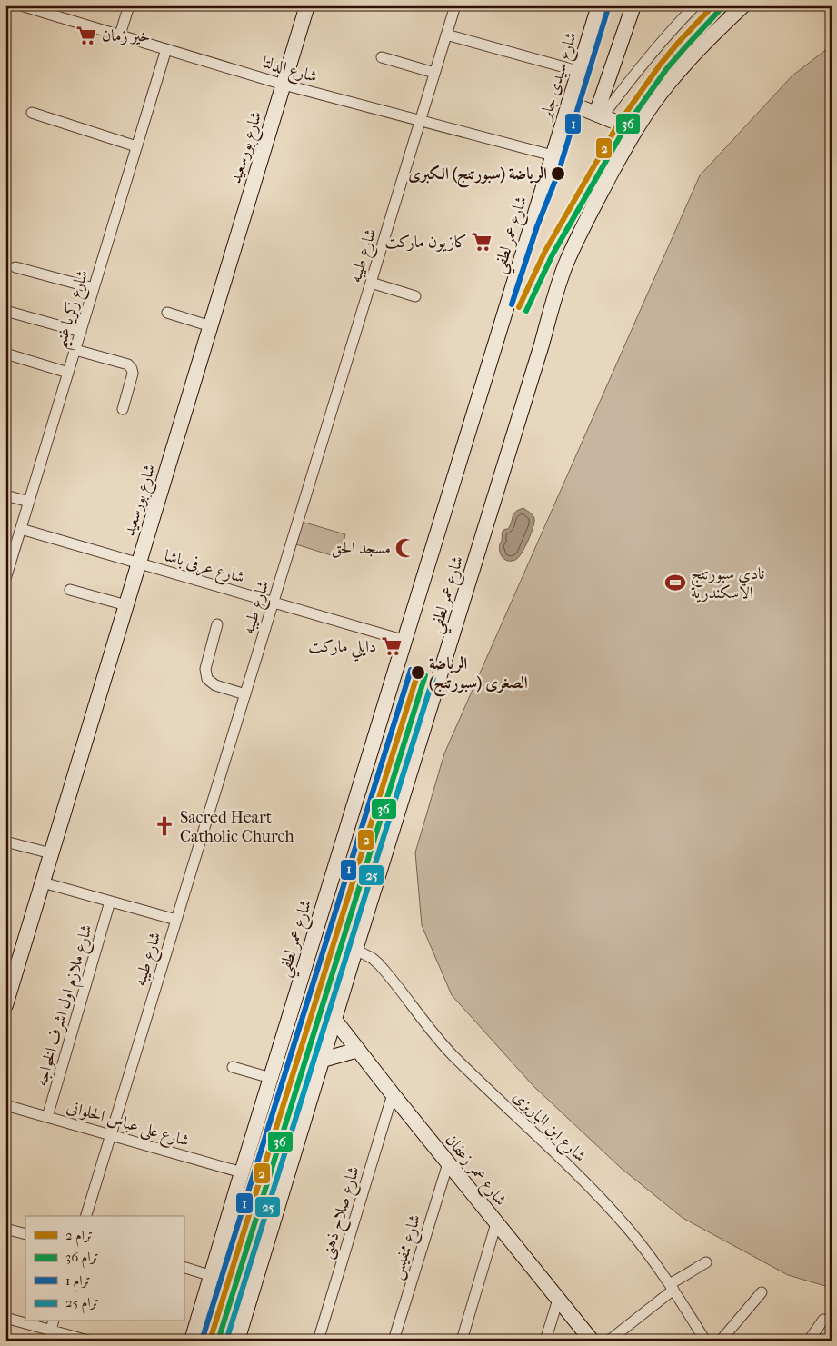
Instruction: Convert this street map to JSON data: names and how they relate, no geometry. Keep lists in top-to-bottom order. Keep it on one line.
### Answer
{"streets":{"street":["شارع الدلتا","شارع سيدى جابر","شارع بورسعيد","شارع عمر لطفي","شارع طيبه","شارع زكريا غنيم","شارع عرفى باشا","شارع ملازم اول اشرف الخواجه","شارع على عباس الحلوانى","شارع ابن الباريزى","شارع عمر زعفان","شارع صلاح ذهنى","شارع ممفيس"]},"crossings":[["شارع الدلتا","شارع سيدى جابر"],["شارع الدلتا","شارع بورسعيد"],["شارع الدلتا","شارع عمر لطفي"],["شارع الدلتا","شارع طيبه"],["شارع الدلتا","شارع زكريا غنيم"],["شارع سيدى جابر","شارع عمر لطفي"],["شارع بورسعيد","شارع عرفى باشا"],["شارع عمر لطفي","شارع عرفى باشا"],["شارع عمر لطفي","شارع على عباس الحلوانى"],["شارع عمر لطفي","شارع ابن الباريزى"],["شارع عمر لطفي","شارع عمر زعفان"],["شارع طيبه","شارع عرفى باشا"],["شارع طيبه","شارع على عباس الحلوانى"],["شارع زكريا غنيم","شارع عرفى باشا"],["شارع ملازم اول اشرف الخواجه","شارع على عباس الحلوانى"],["شارع عمر زعفان","شارع صلاح ذهنى"],["شارع عمر زعفان","شارع ممفيس"]],"places":{"supermarket":["خير زمان","كازيون ماركت","دايلي ماركت"],"other":["الرياضة (سبورتنج) الكبرى","الرياضة (سبورتنج) الصغرى"],"mosque":["مسجد الحق"],"sports":["نادي سبورتنج الاسكندرية"],"church":["Sacred Heart Catholic Church"]},"lines":["tram line 2","tram line 1","tram line 36","tram line 25"],"legend":["ترام 2","ترام 36","ترام 1","ترام 25"]}
